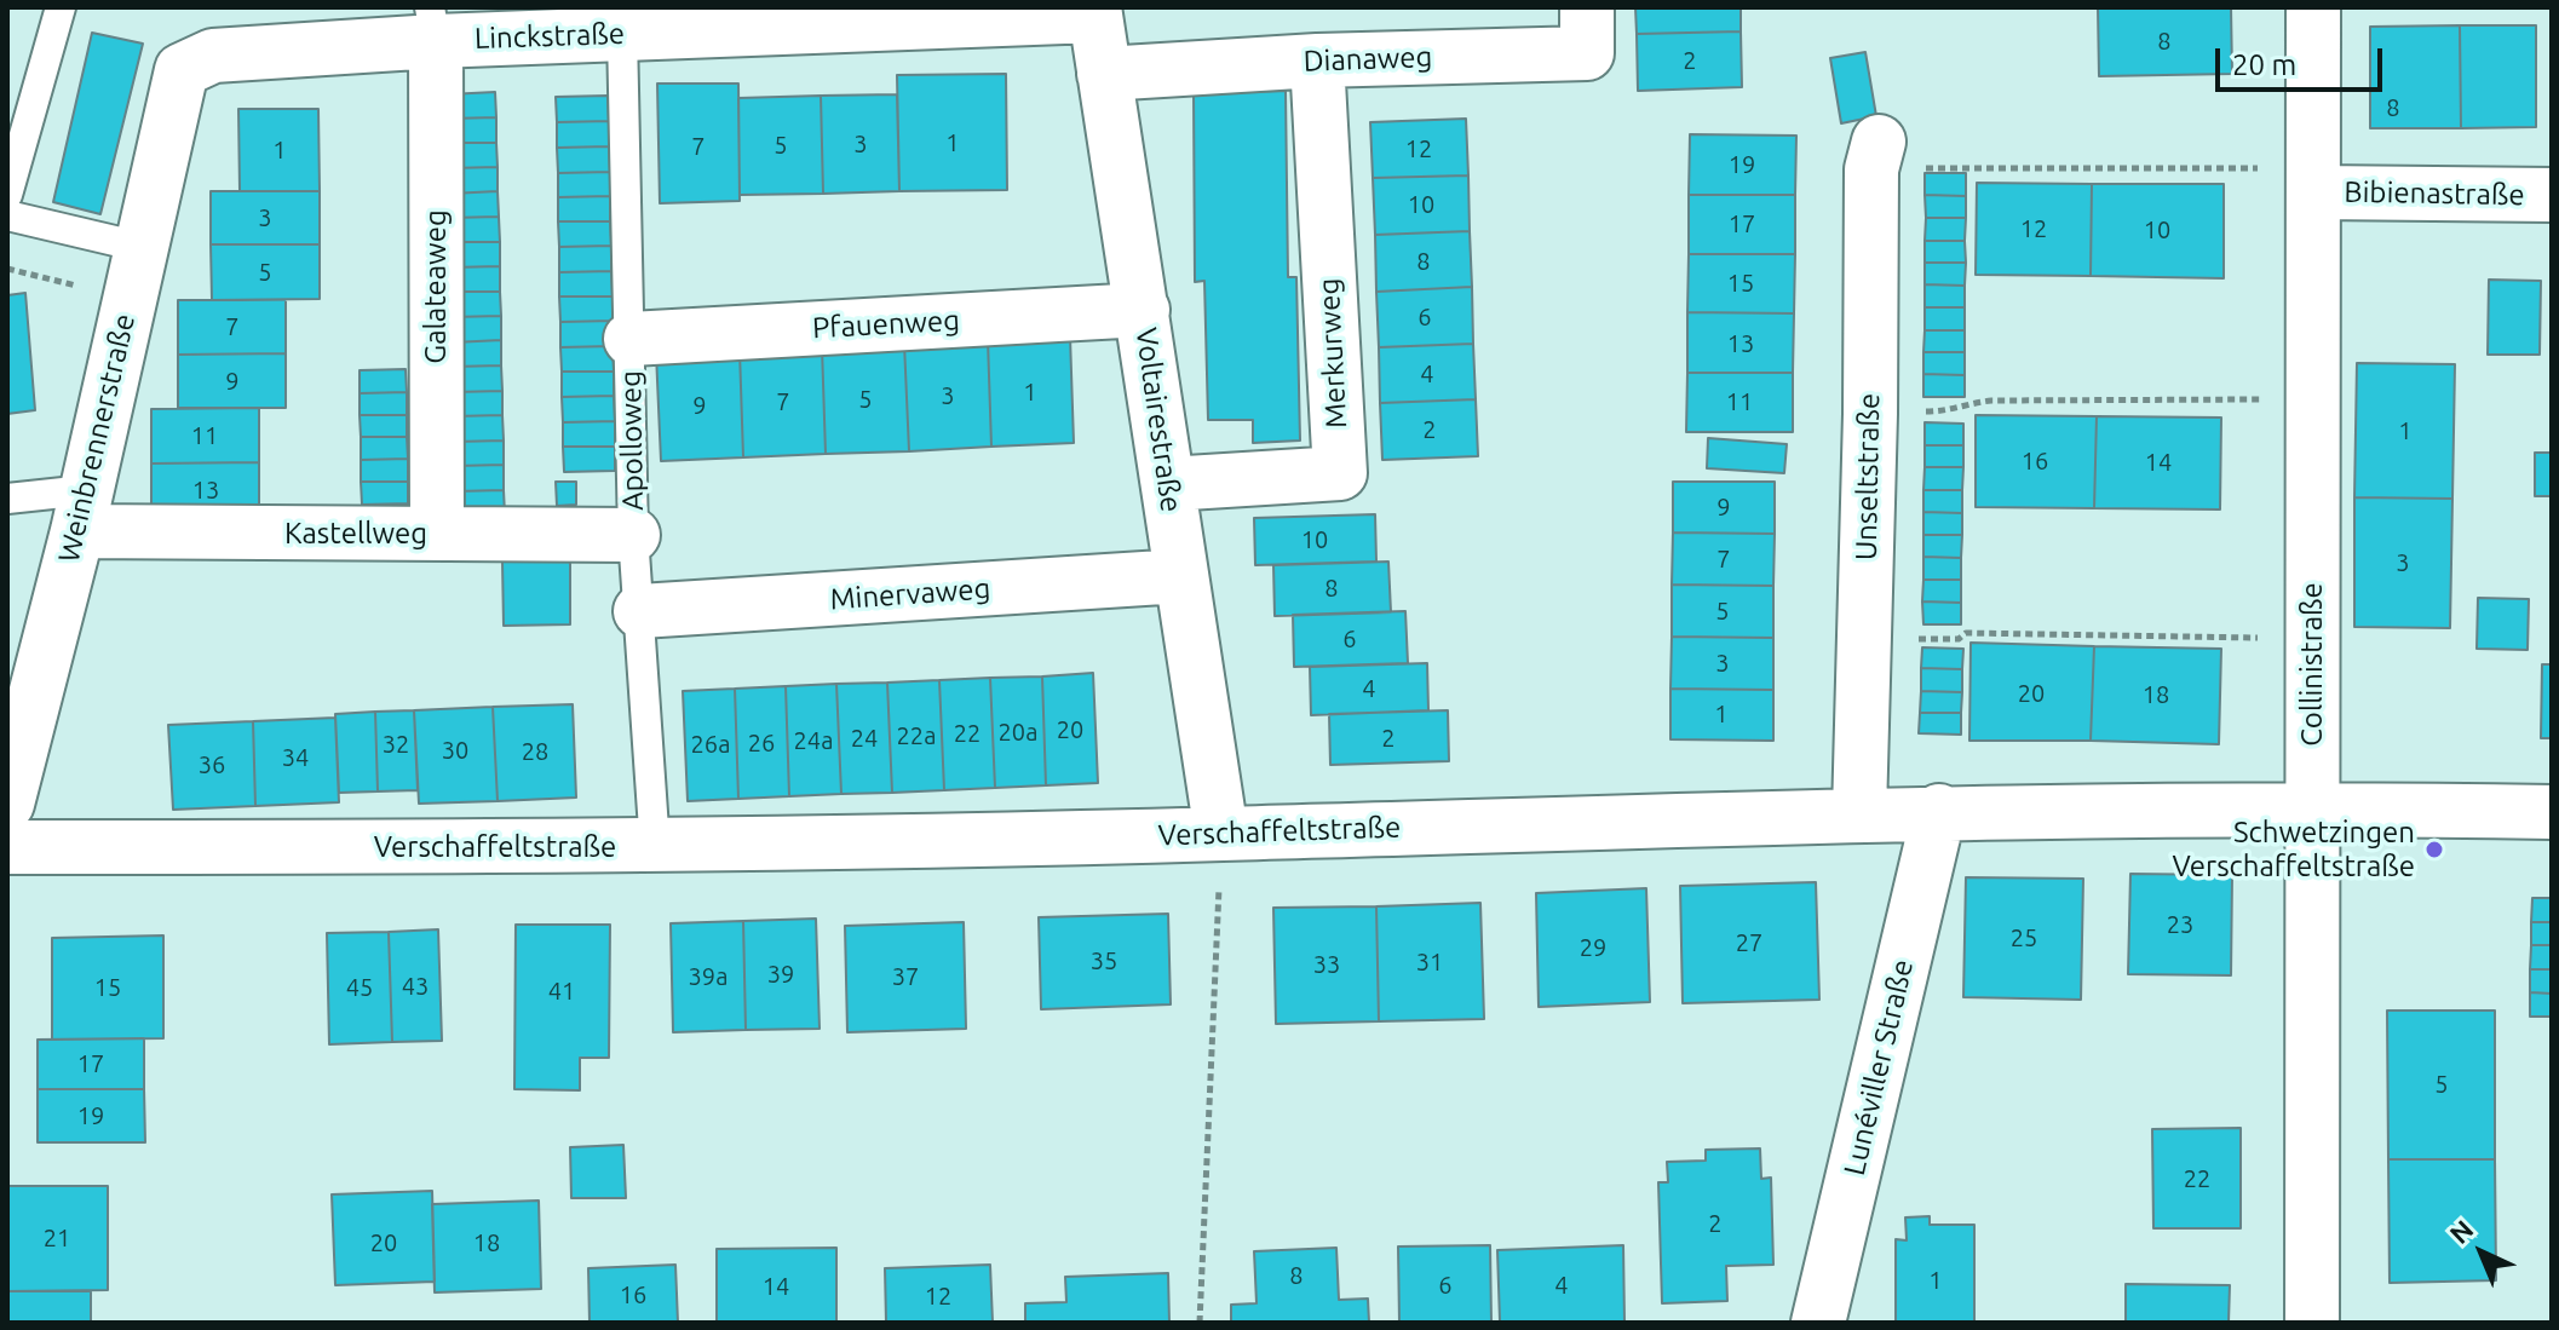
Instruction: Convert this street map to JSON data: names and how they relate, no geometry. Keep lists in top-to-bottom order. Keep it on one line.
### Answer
{"streets":{"street":["Linckstraße","Dianaweg","Bibienastraße","Galateaweg","Pfauenweg","Merkurweg","Voltairestraße","Weinbrennerstraße","Unseltstraße","Kastellweg","Minervaweg","Collinistraße","Verschaffeltstraße","Lunéviller Straße"],"lane":["Apolloweg"]},"crossings":[["Linckstraße","Galateaweg"],["Linckstraße","Voltairestraße"],["Linckstraße","Weinbrennerstraße"],["Linckstraße","Apolloweg"],["Dianaweg","Merkurweg"],["Dianaweg","Voltairestraße"],["Bibienastraße","Collinistraße"],["Galateaweg","Kastellweg"],["Pfauenweg","Voltairestraße"],["Pfauenweg","Apolloweg"],["Merkurweg","Voltairestraße"],["Voltairestraße","Minervaweg"],["Voltairestraße","Verschaffeltstraße"],["Weinbrennerstraße","Kastellweg"],["Apolloweg","Kastellweg"],["Apolloweg","Minervaweg"],["Apolloweg","Verschaffeltstraße"],["Unseltstraße","Verschaffeltstraße"],["Collinistraße","Verschaffeltstraße"],["Verschaffeltstraße","Lunéviller Straße"]],"places":["Schwetzingen Verschaffeltstraße"],"house_numbers":["8","2","8","1","3","5","7","12","1","19","10","3","17","12","10","8","5","15","6","7","13","4","9","1","3","5","7","11","9","2","1","11","16","14","13","9","10","7","3","8","5","6","3","4","20","18","1","20","20a","22","22a","24","2","24a","26","32","26a","30","28","34","36","23","25","27","29","35","31","33","39","39a","37","43","15","45","41","17","5","19","22","2","21","20","18","8","1","6","4","14","16","12"],"scale_bar":"20 m","north":"top left"}
